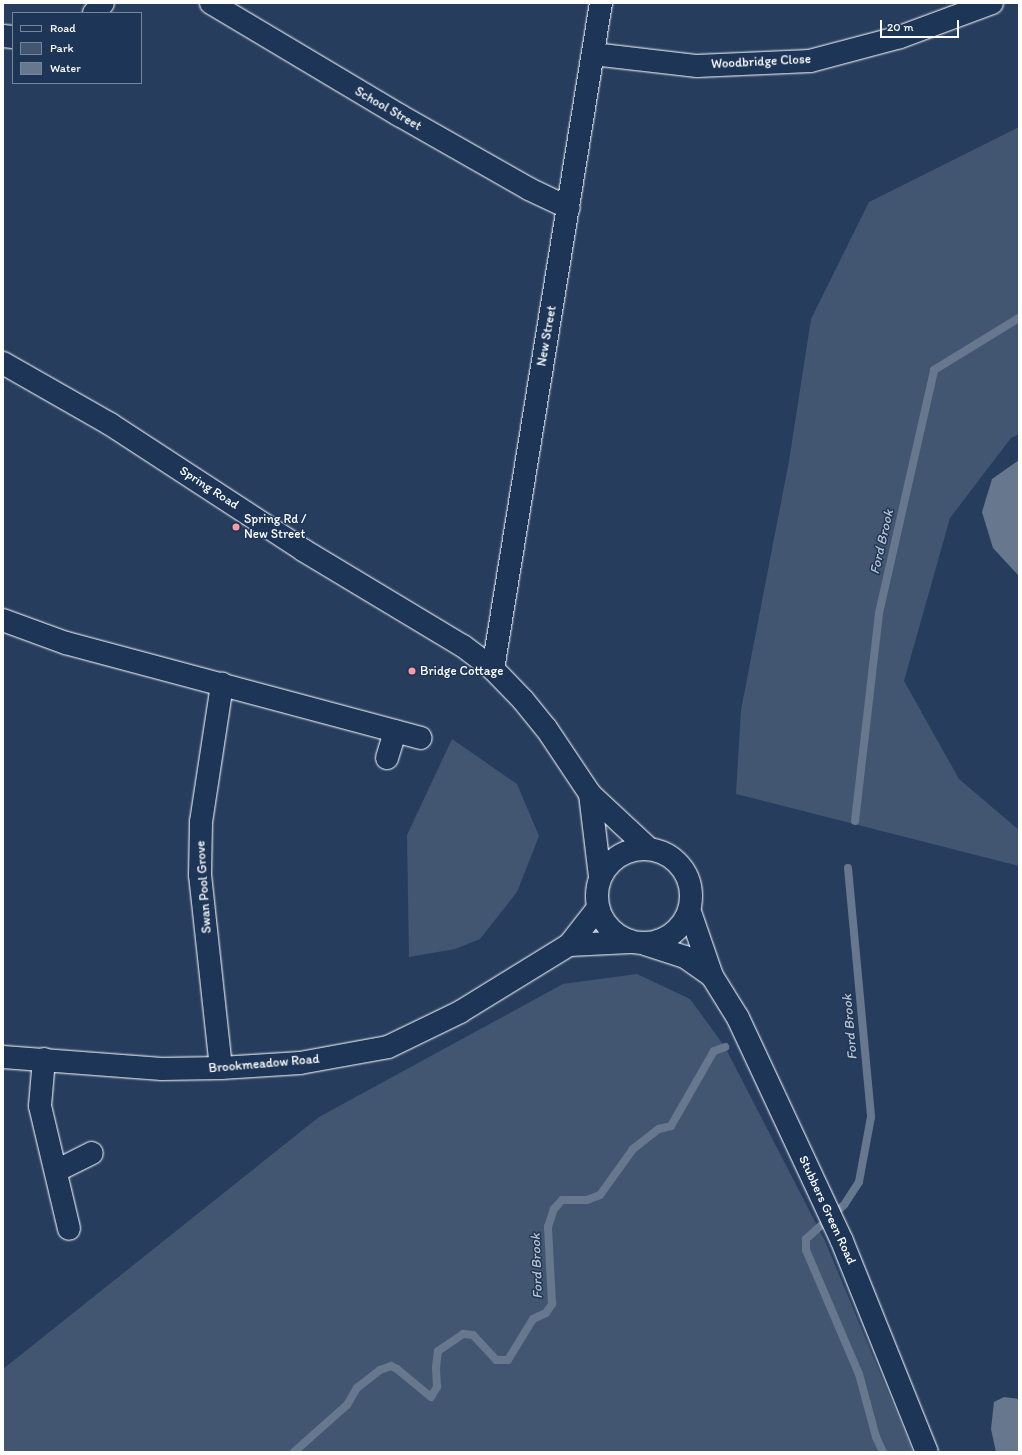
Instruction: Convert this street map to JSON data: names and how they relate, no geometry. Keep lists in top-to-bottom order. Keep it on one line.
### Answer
{"streets":{"street":["Woodbridge Close","School Street","New Street","Spring Road","Swan Pool Grove","Brookmeadow Road","Stubbers Green Road"]},"crossings":[["Woodbridge Close","New Street"],["School Street","New Street"],["New Street","Spring Road"],["Swan Pool Grove","Brookmeadow Road"],["Brookmeadow Road","Stubbers Green Road"]],"water":["Ford Brook"],"places":["Spring Rd / New Street","Bridge Cottage"],"legend":["Road","Park","Water"],"scale_bar":"20 m"}
